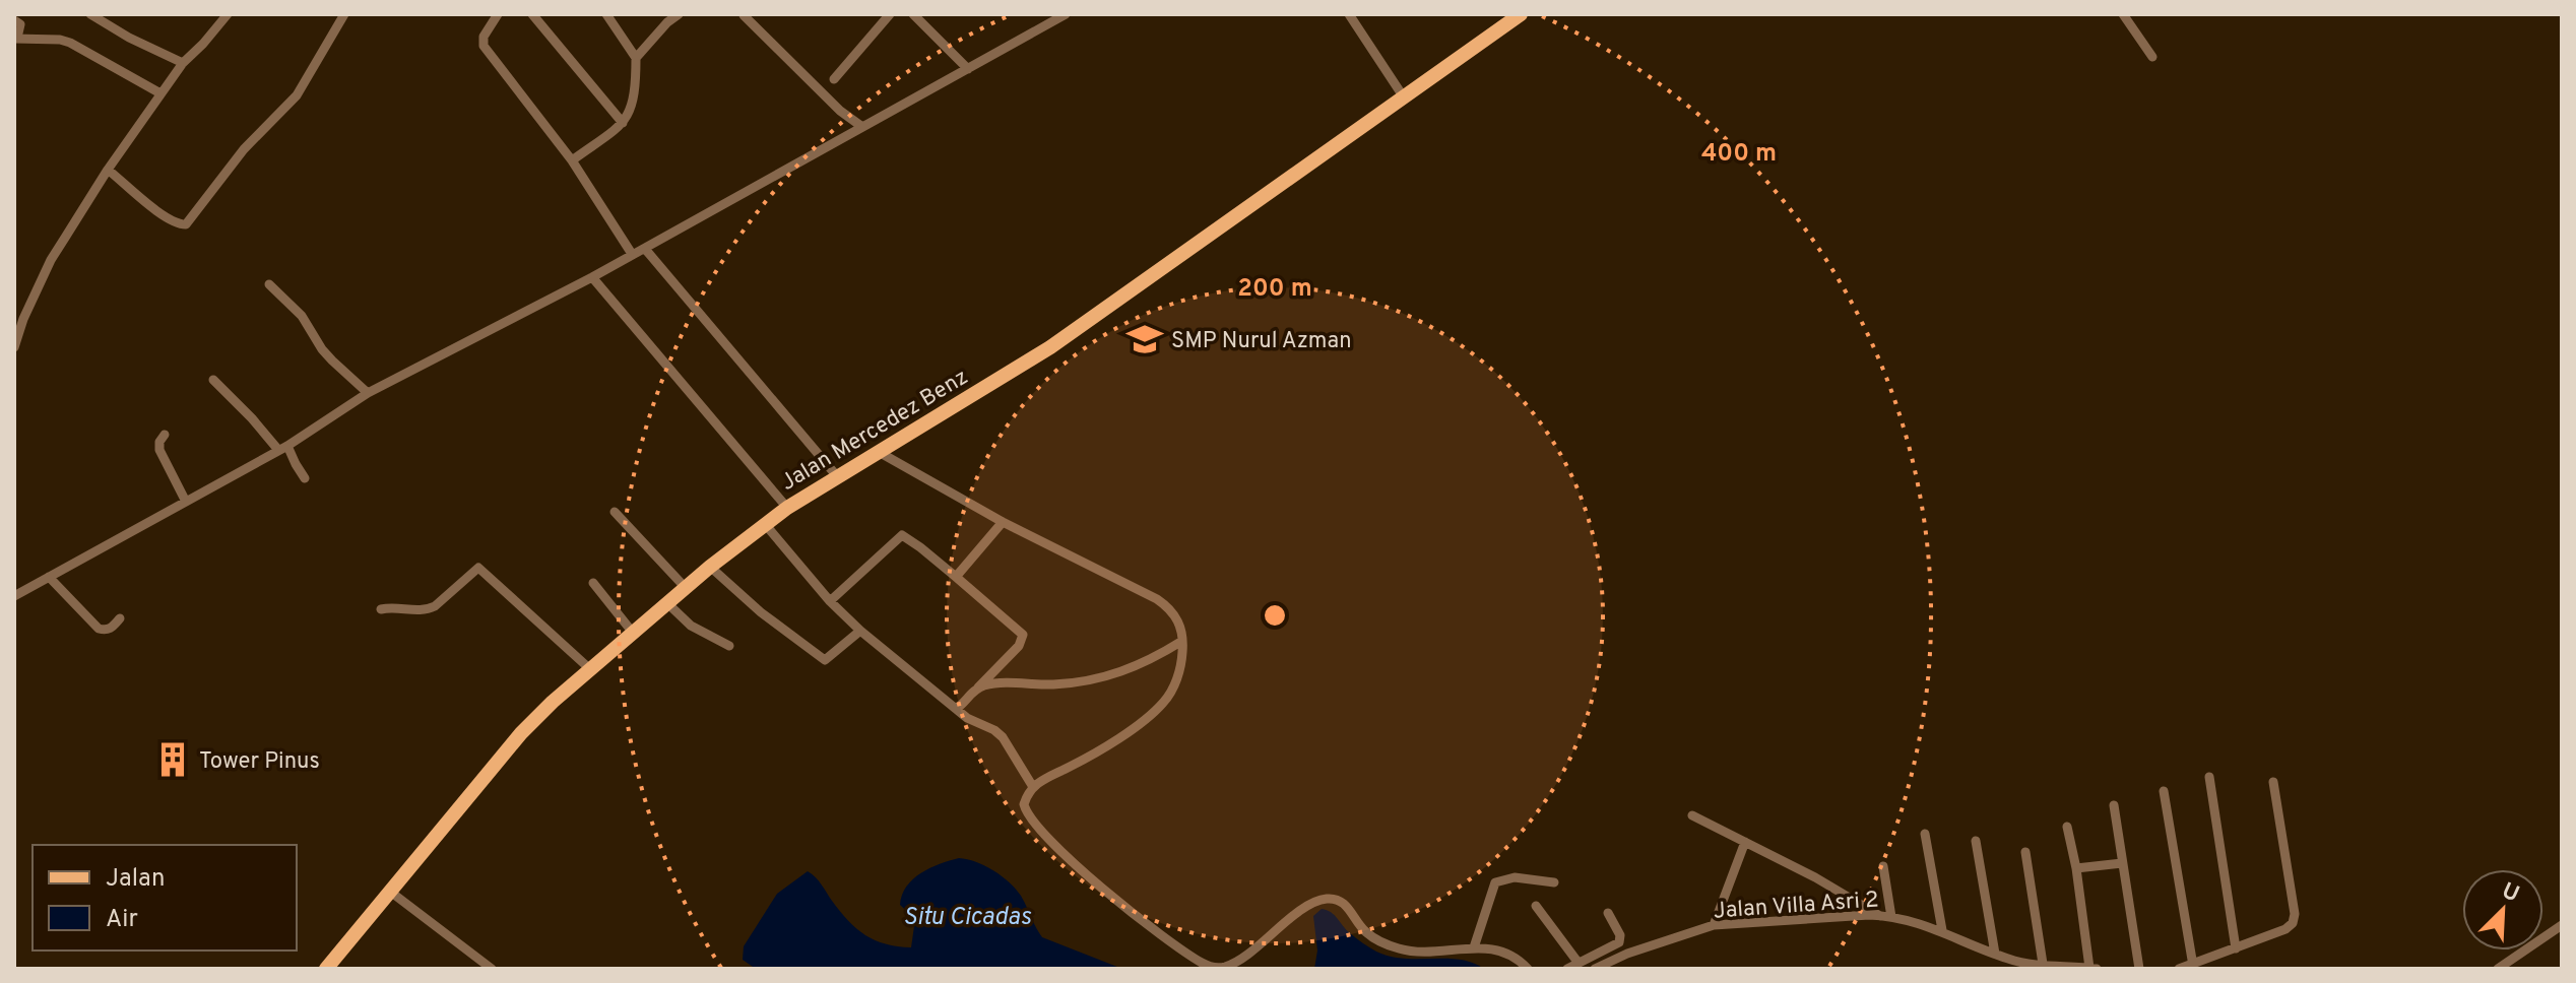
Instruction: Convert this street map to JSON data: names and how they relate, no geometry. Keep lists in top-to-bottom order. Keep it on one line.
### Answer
{"streets":{"main road":["Jalan Mercedez Benz"],"street":["Jalan Villa Asri 2"]},"water":["Situ Cicadas"],"places":{"school or university":["SMP Nurul Azman"],"building":["Tower Pinus"]},"legend":["Jalan","Air"],"north":"top right","rings":["400 m","200 m"]}
